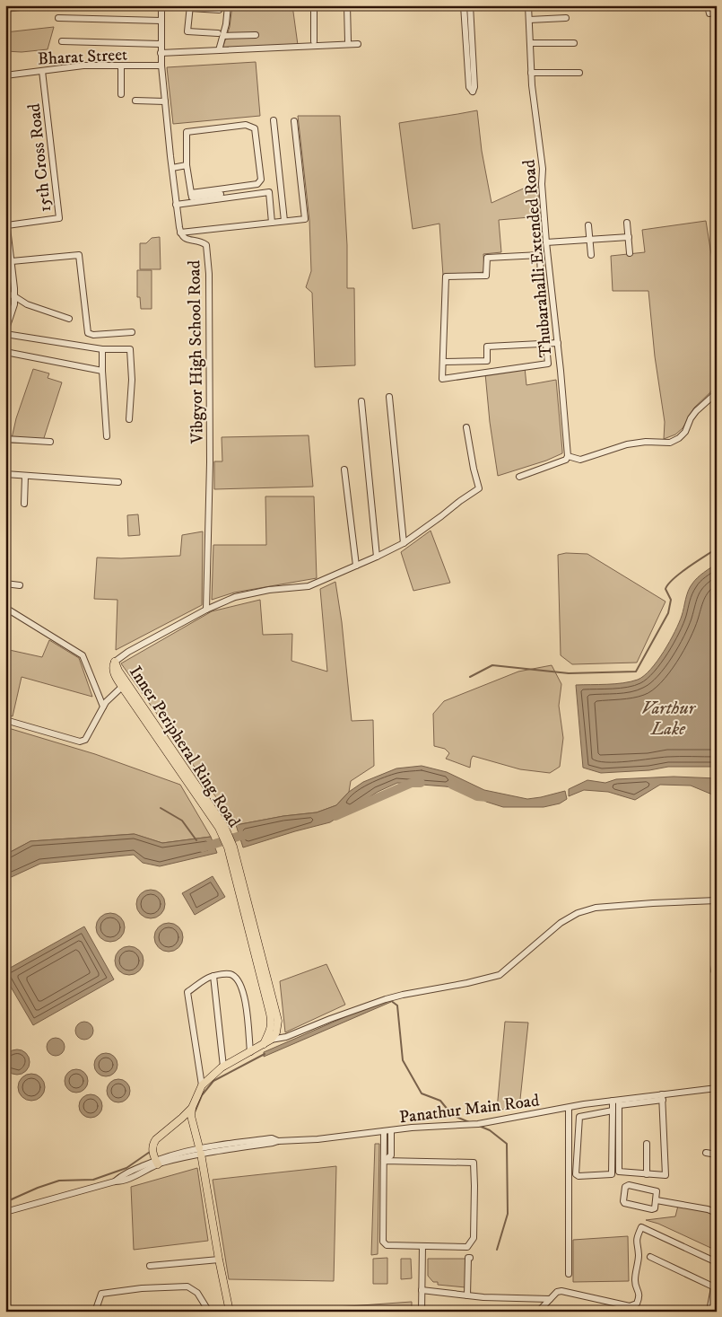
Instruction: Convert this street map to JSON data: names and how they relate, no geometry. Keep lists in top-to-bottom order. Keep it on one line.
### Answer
{"streets":{"main road":["Inner Peripheral Ring Road"],"street":["Bharat Street","15th Cross Road","Thubarahalli Extended Road","Vibgyor High School Road","Panathur Main Road"]},"crossings":[["Bharat Street","15th Cross Road"]],"water":["Varthur Lake"]}
